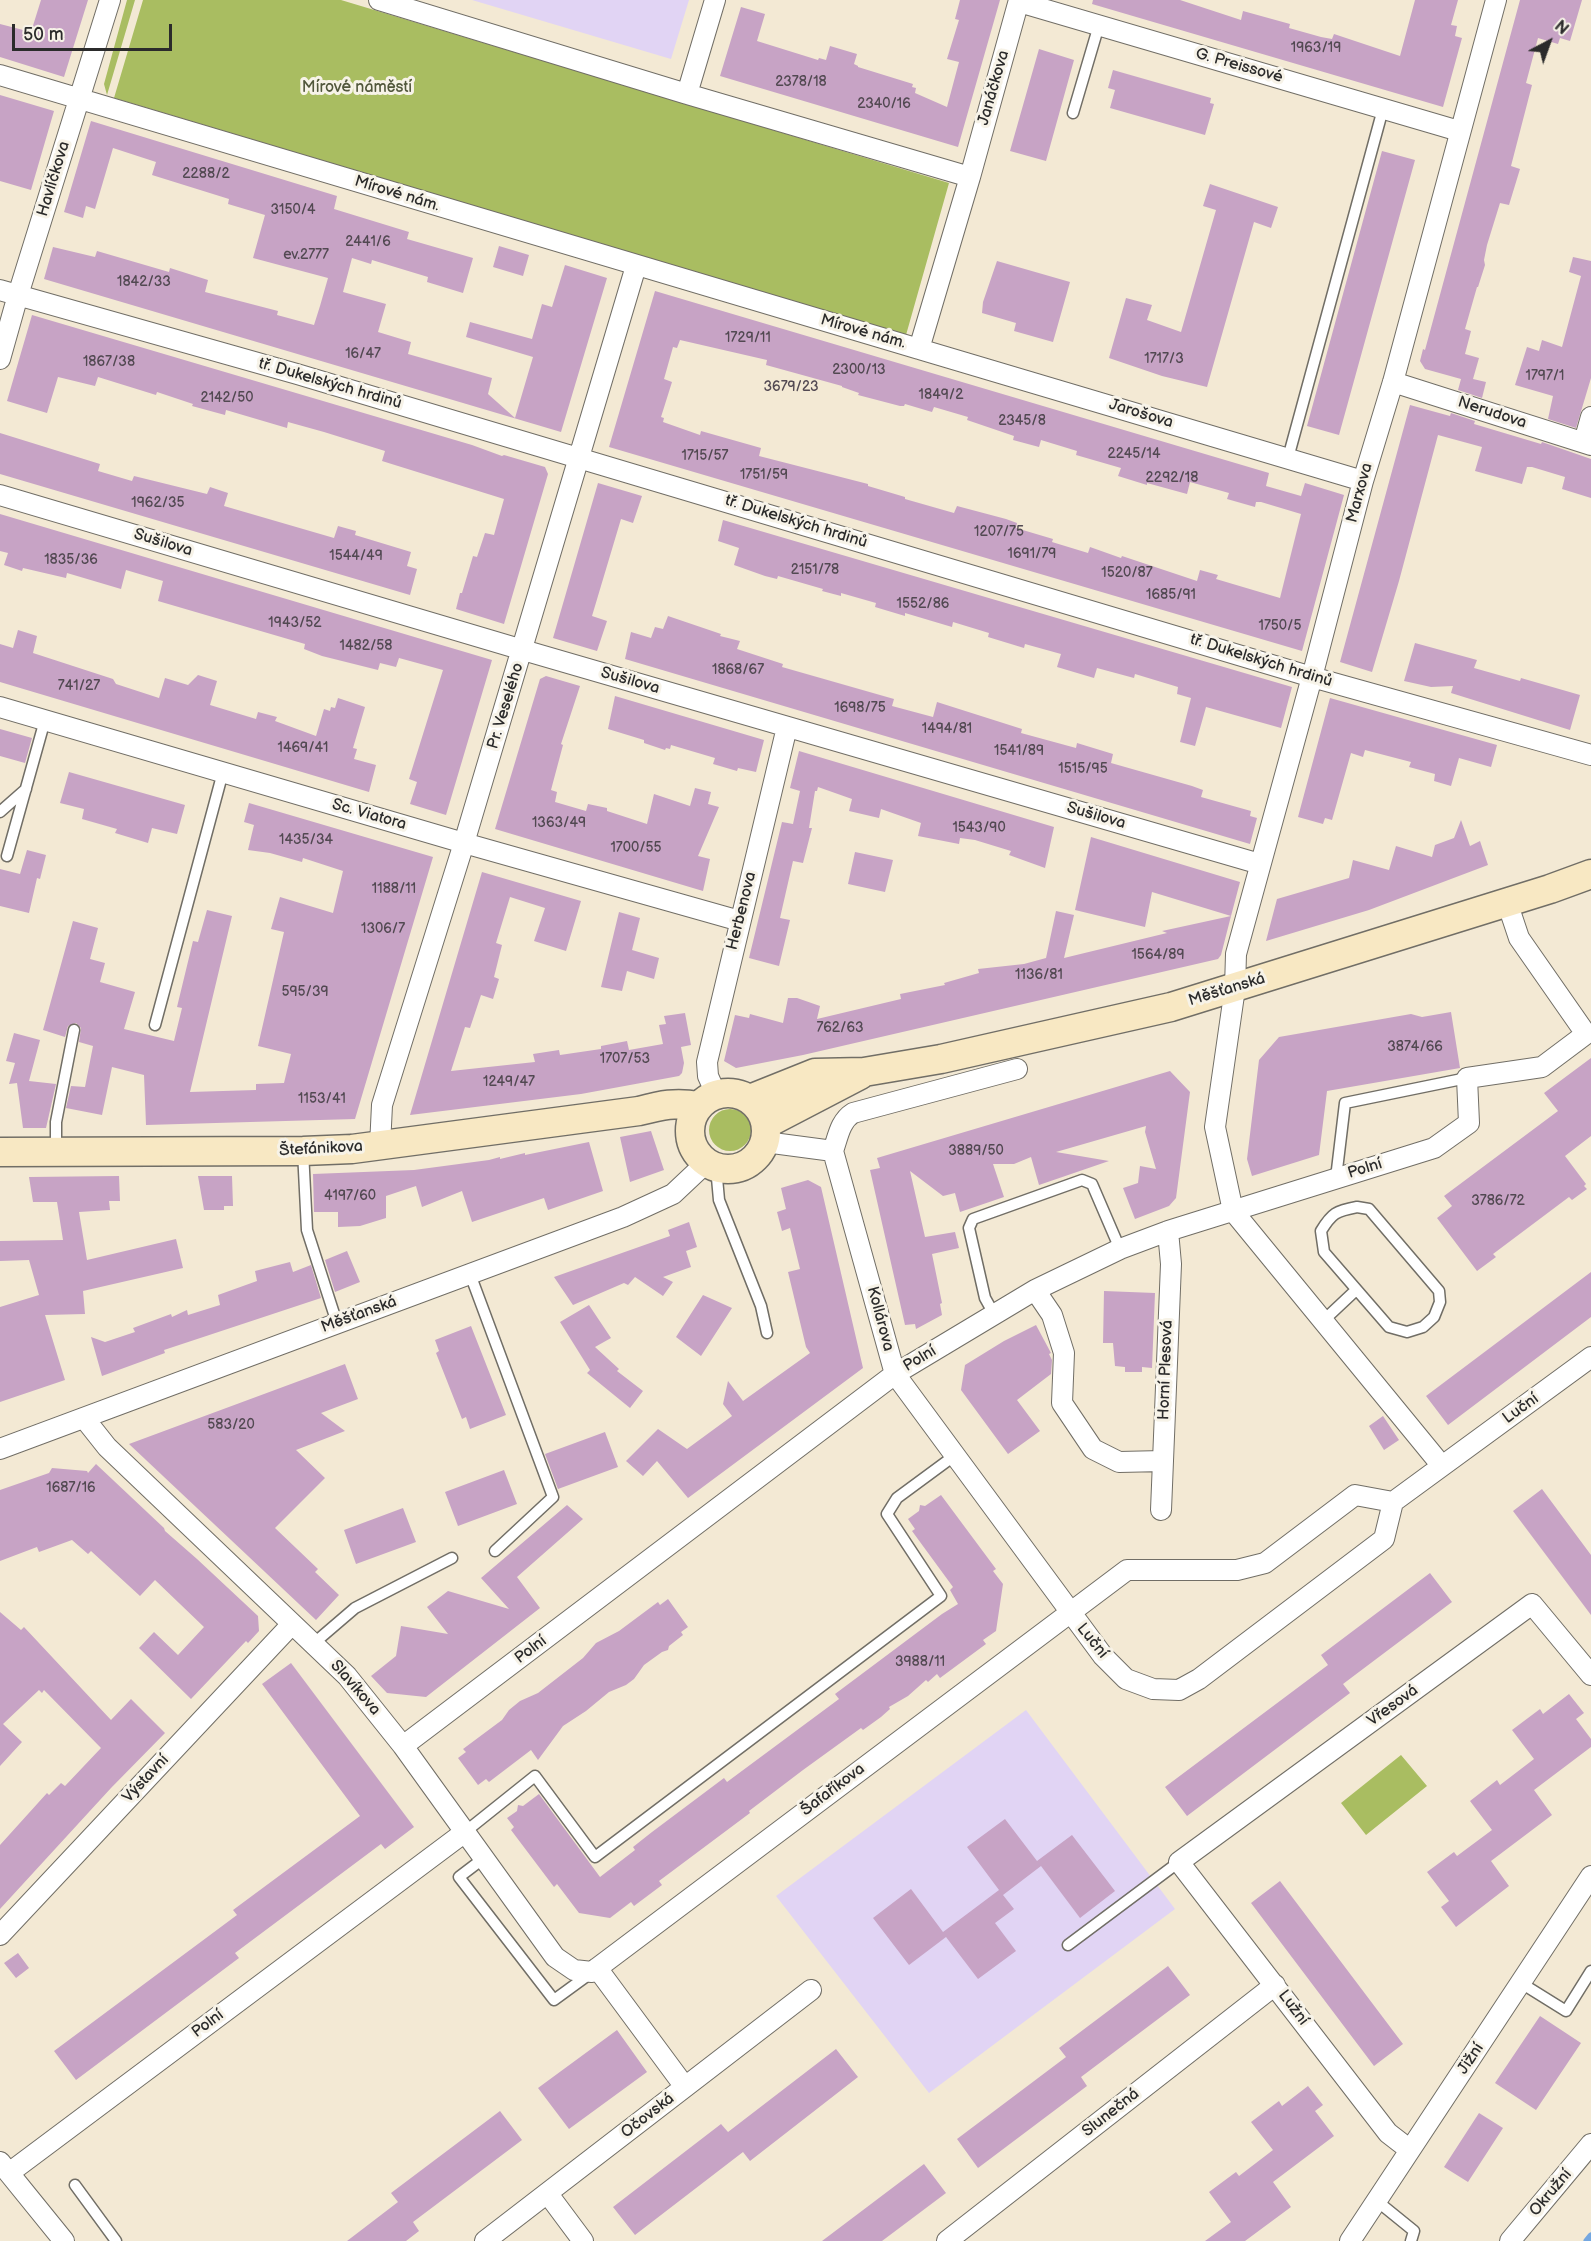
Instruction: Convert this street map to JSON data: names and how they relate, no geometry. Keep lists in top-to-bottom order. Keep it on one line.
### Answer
{"streets":{"main road":["Měšťanská","Štefánikova"],"street":["G. Preissové","Janáčkova","Havlíčkova","Mírové nám.","tř. Dukelských hrdinů","Nerudova","Jarošova","Marxova","Sušilova","Pr. Veselého","Sc. Viatora","Herbenova","Polní","Kollárova","Horní Plesová","Luční","Slavíkova","Vřesová","Výstavní","Šafaříkova","Lužní","Jižní","Slunečná","Očovská","Okružní"]},"crossings":[["G. Preissové","Janáčkova"],["G. Preissové","Marxova"],["Janáčkova","Mírové nám."],["Havlíčkova","Mírové nám."],["Havlíčkova","tř. Dukelských hrdinů"],["Mírové nám.","Jarošova"],["Mírové nám.","Pr. Veselého"],["tř. Dukelských hrdinů","Marxova"],["tř. Dukelských hrdinů","Pr. Veselého"],["Nerudova","Marxova"],["Jarošova","Marxova"],["Marxova","Sušilova"],["Marxova","Měšťanská"],["Sušilova","Pr. Veselého"],["Sušilova","Herbenova"],["Pr. Veselého","Sc. Viatora"],["Pr. Veselého","Štefánikova"],["Sc. Viatora","Herbenova"],["Herbenova","Měšťanská"],["Herbenova","Štefánikova"],["Měšťanská","Štefánikova"],["Měšťanská","Slavíkova"],["Polní","Kollárova"],["Polní","Horní Plesová"],["Polní","Slavíkova"],["Kollárova","Luční"],["Kollárova","Šafaříkova"],["Luční","Šafaříkova"],["Slavíkova","Výstavní"],["Slavíkova","Šafaříkova"],["Vřesová","Lužní"],["Lužní","Jižní"],["Lužní","Slunečná"]],"parks":["Mírové náměstí"],"house_numbers":["1963/19","2378/18","2340/16","2288/2","3150/4","2441/6","ev.2777","1842/33","1729/11","16/47","1717/3","1867/38","2300/13","1797/1","3679/23","1849/2","2142/50","2345/8","2245/14","1715/57","1751/59","2292/18","1962/35","1207/75","1691/79","1544/49","1835/36","2151/78","1520/87","1685/91","1552/86","1943/52","1750/5","1482/58","1868/67","741/27","1698/75","1494/81","1469/41","1541/89","1515/95","1363/49","1543/90","1435/34","1700/55","1188/11","1306/7","1564/89","1136/81","595/39","762/63","3874/66","1707/53","1249/47","1153/41","3889/50","4197/60","3786/72","583/20","1687/16","3988/11"],"scale_bar":"50 m","north":"top right"}
